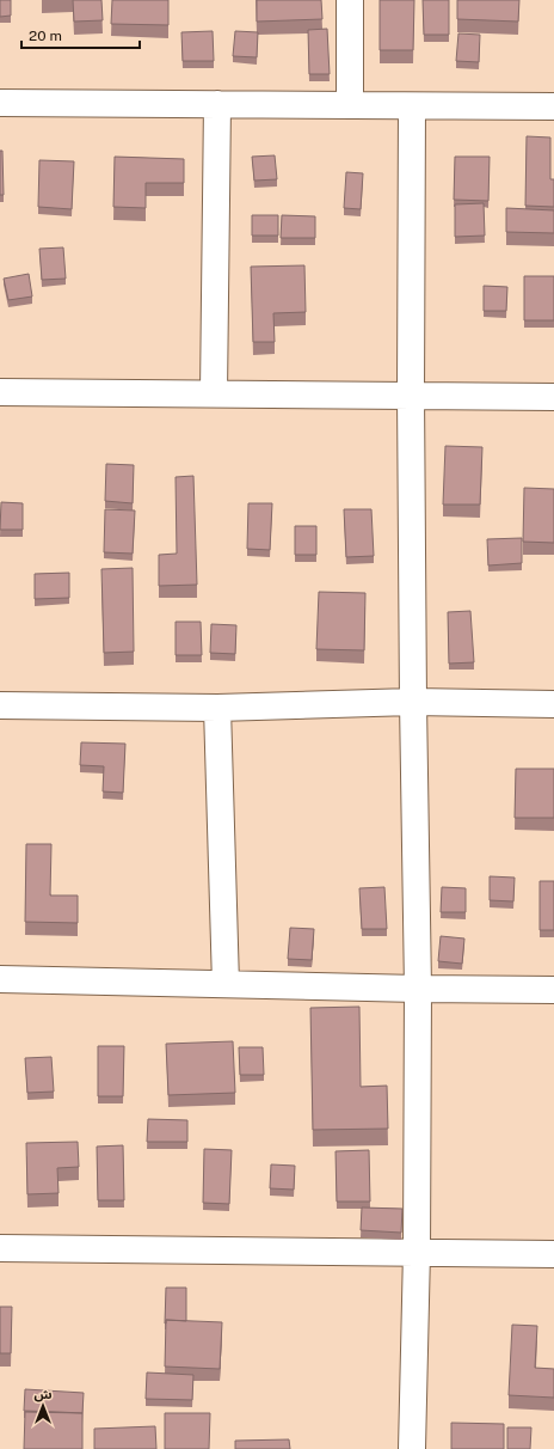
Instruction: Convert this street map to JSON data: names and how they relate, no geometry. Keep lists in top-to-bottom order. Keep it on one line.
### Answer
{"scale_bar":"20 m","north":"top"}
